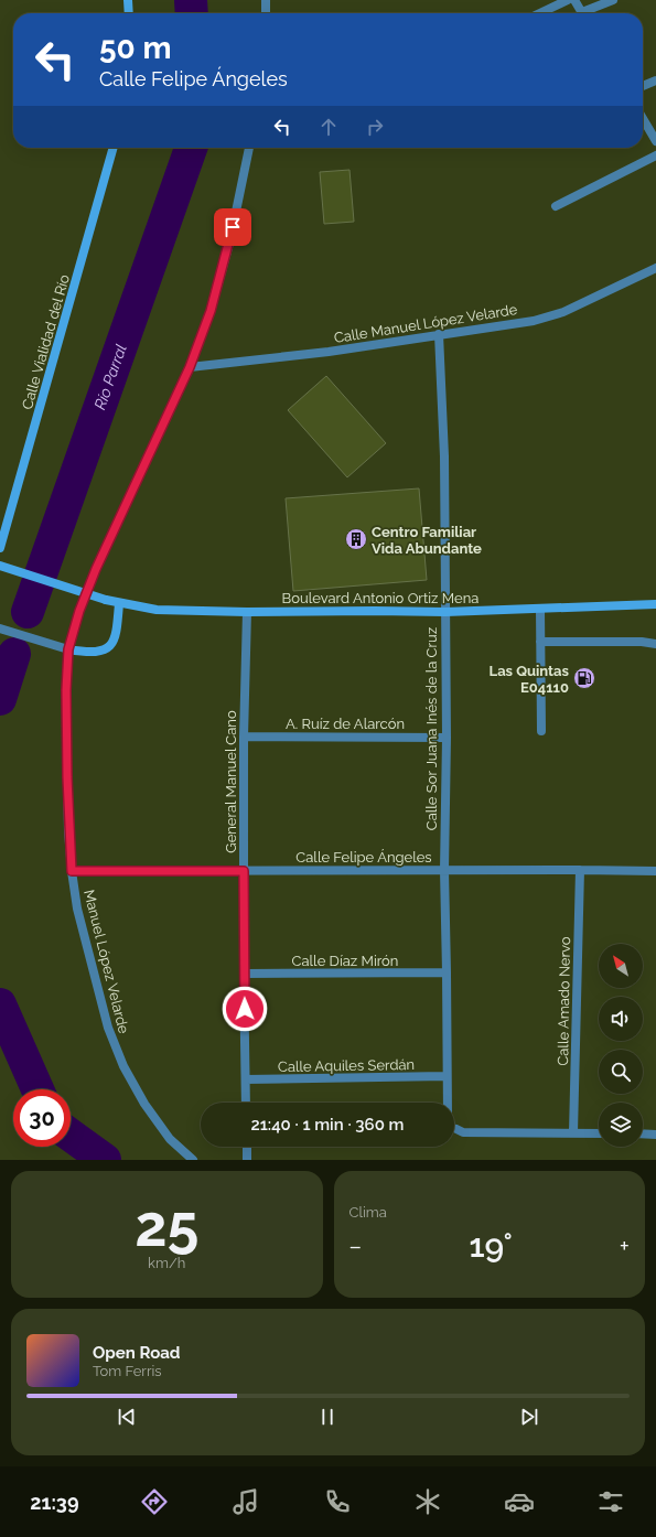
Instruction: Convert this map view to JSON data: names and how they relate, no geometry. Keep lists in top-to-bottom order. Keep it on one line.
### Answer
{"streets":{"main road":["Calle Vialidad del Río","Boulevard Antonio Ortiz Mena"],"street":["Calle Manuel López Velarde","A. Ruíz de Alarcón","Calle Sor Juana Inés de la Cruz","General Manuel Cano","Calle Felipe Ángeles","Calle Díaz Mirón","Manuel López Velarde","Calle Amado Nervo","Calle Aquiles Serdán"]},"crossings":[["Calle Manuel López Velarde","Calle Sor Juana Inés de la Cruz"],["Calle Manuel López Velarde","Manuel López Velarde"],["Boulevard Antonio Ortiz Mena","Calle Sor Juana Inés de la Cruz"],["Boulevard Antonio Ortiz Mena","General Manuel Cano"],["A. Ruíz de Alarcón","Calle Sor Juana Inés de la Cruz"],["A. Ruíz de Alarcón","General Manuel Cano"],["Calle Sor Juana Inés de la Cruz","Calle Felipe Ángeles"],["Calle Sor Juana Inés de la Cruz","Calle Díaz Mirón"],["Calle Sor Juana Inés de la Cruz","Calle Amado Nervo"],["Calle Sor Juana Inés de la Cruz","Calle Aquiles Serdán"],["General Manuel Cano","Calle Felipe Ángeles"],["General Manuel Cano","Calle Díaz Mirón"],["General Manuel Cano","Calle Aquiles Serdán"],["Calle Felipe Ángeles","Manuel López Velarde"],["Calle Felipe Ángeles","Calle Amado Nervo"]],"water":["Río Parral"],"places":{"building":["Centro Familiar Vida Abundante"],"fuel station":["Las Quintas E04110"]},"north":"top left","page":{"turn":["50 m","Calle Felipe Ángeles"],"limit":"30","trip":"21:40 · 1 min · 360 m","tile":[["25","km/h"],"Clima"],"heat":["−","19°","+"],"song":["Open Road","Tom Ferris"],"tabs":"21:39"}}
